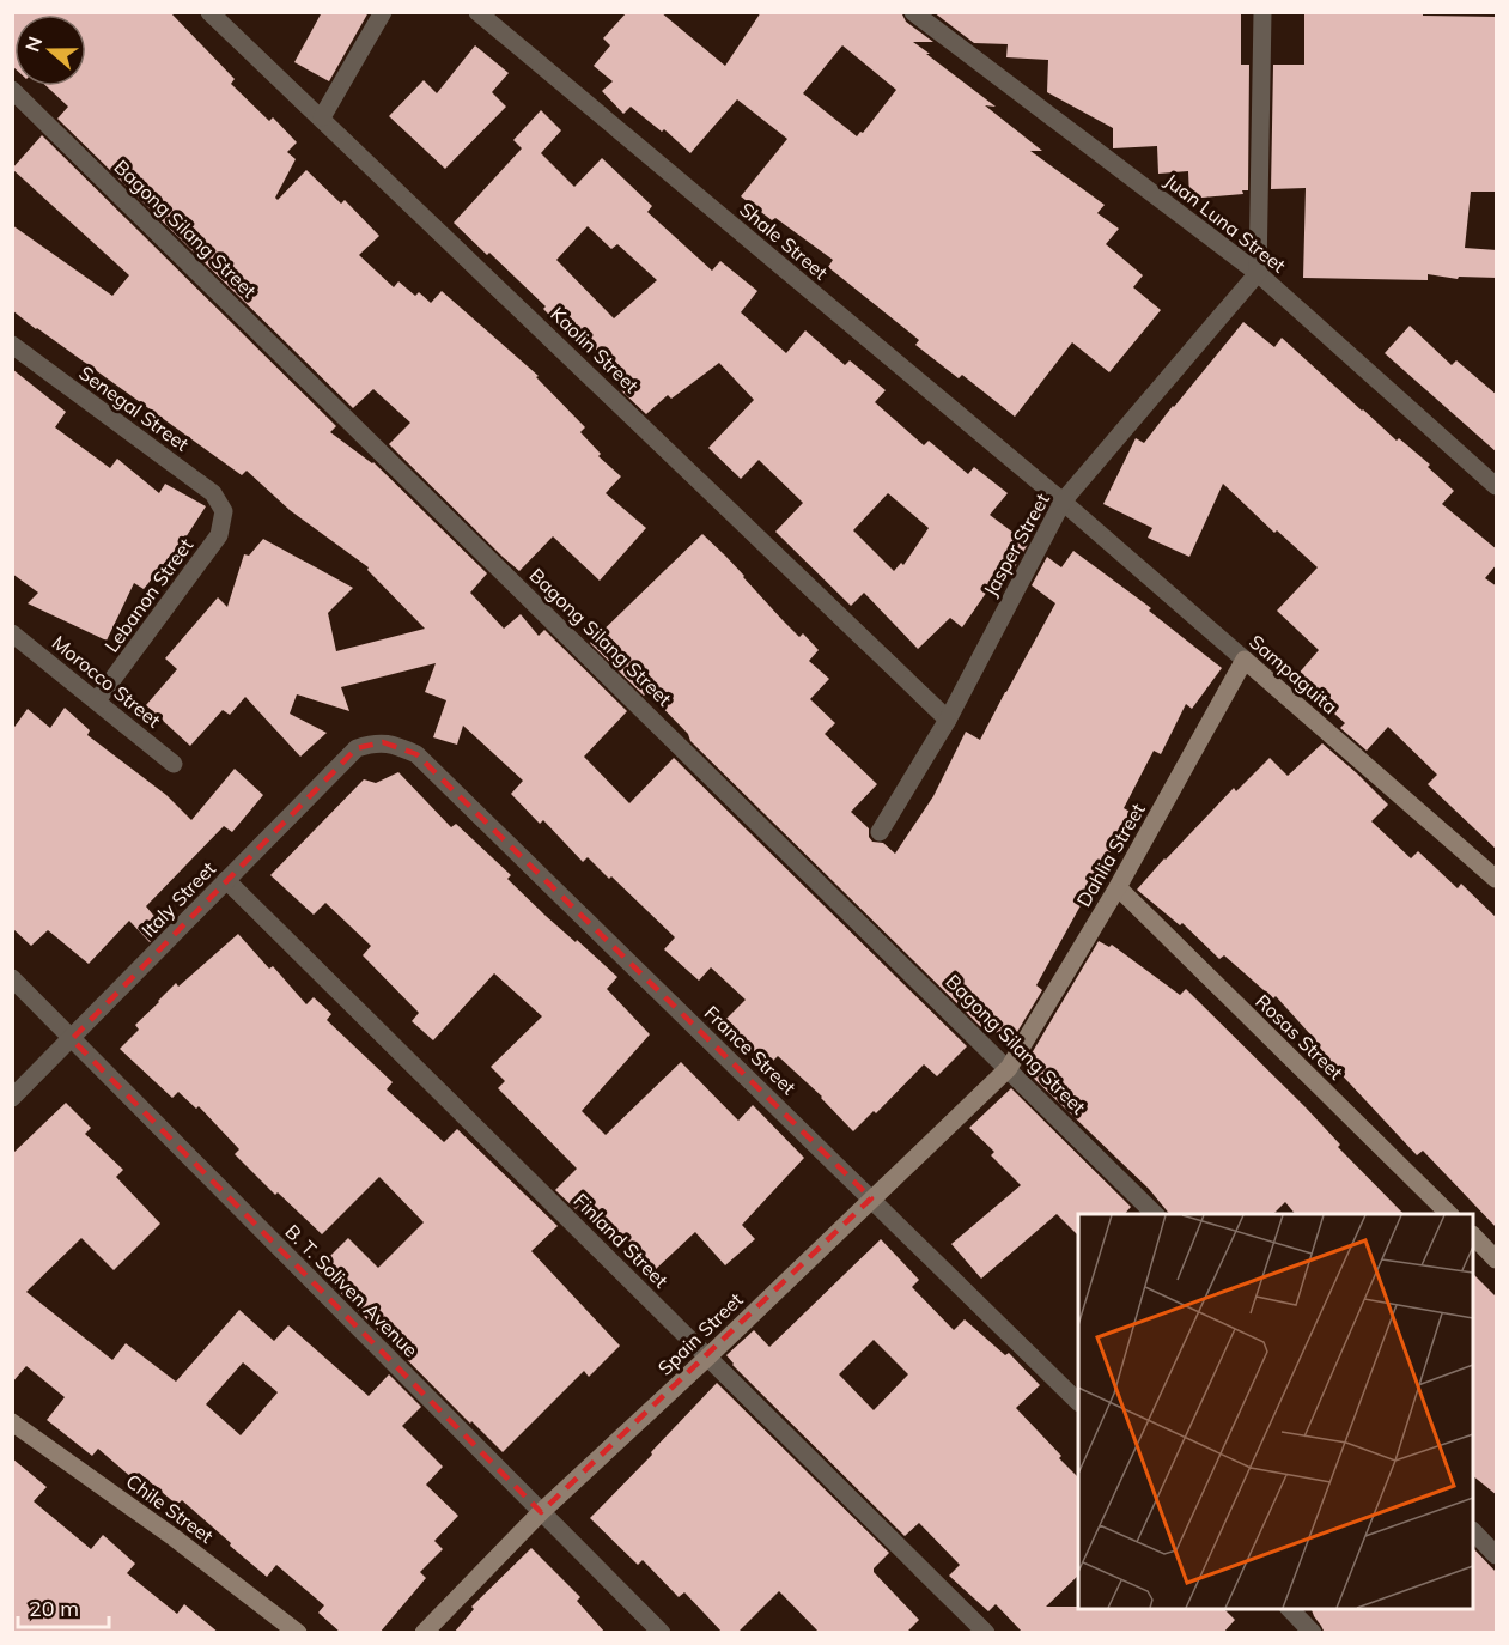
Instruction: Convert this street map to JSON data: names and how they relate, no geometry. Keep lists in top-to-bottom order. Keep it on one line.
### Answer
{"streets":{"street":["Juan Luna Street","Bagong Silang Street","Shale Street","Kaolin Street","Senegal Street","Jasper Street","Lebanon Street","Sampaguita","Morocco Street","Dahlia Street","Italy Street","Rosas Street","France Street","Finland Street","B. T. Soliven Avenue","Spain Street","Chile Street"]},"crossings":[["Juan Luna Street","Jasper Street"],["Bagong Silang Street","Dahlia Street"],["Bagong Silang Street","Spain Street"],["Shale Street","Jasper Street"],["Shale Street","Sampaguita"],["Kaolin Street","Jasper Street"],["Senegal Street","Lebanon Street"],["Jasper Street","Sampaguita"],["Lebanon Street","Morocco Street"],["Sampaguita","Dahlia Street"],["Dahlia Street","Rosas Street"],["Dahlia Street","Spain Street"],["Italy Street","France Street"],["Italy Street","Finland Street"],["Italy Street","B. T. Soliven Avenue"],["France Street","Spain Street"],["Finland Street","Spain Street"],["B. T. Soliven Avenue","Spain Street"]],"scale_bar":"20 m","north":"left"}
